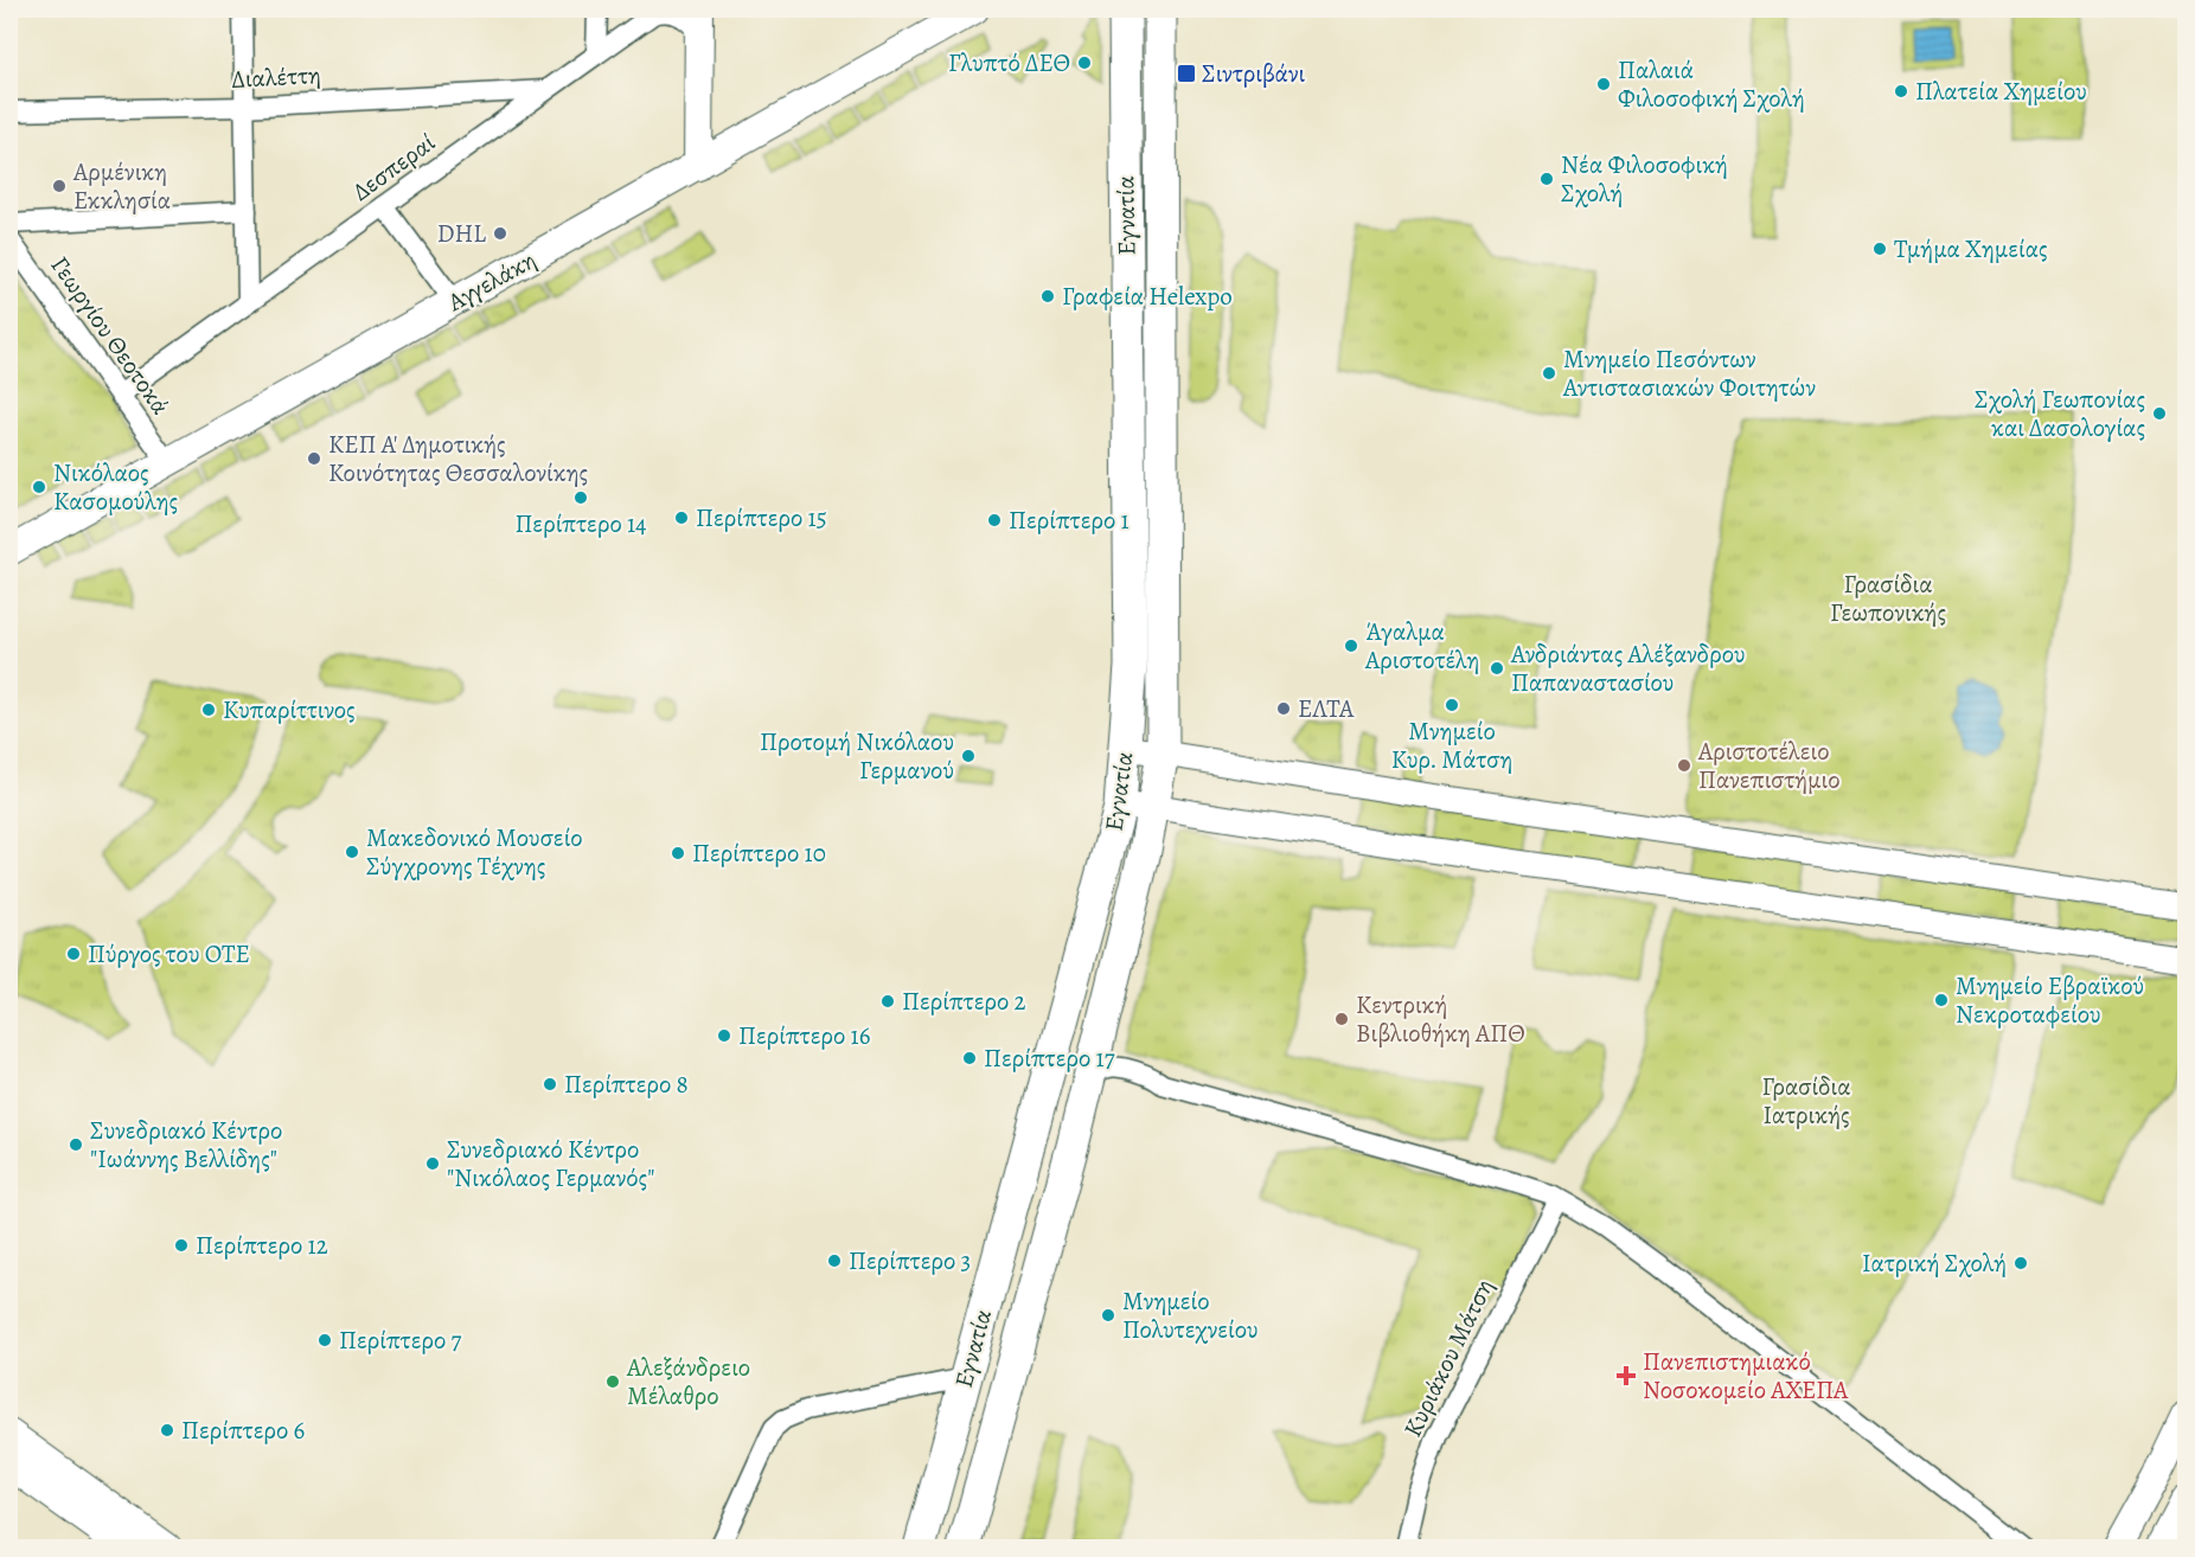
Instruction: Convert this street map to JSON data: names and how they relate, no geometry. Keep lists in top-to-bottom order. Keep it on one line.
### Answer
{"streets":{"main road":["Εγνατία","Αγγελάκη"],"street":["Διαλέττη","Δεσπεραί","Γεωργίου Θεοτοκά","Κυριάκου Μάτση"]},"crossings":[["Διαλέττη","Δεσπεραί"],["Δεσπεραί","Γεωργίου Θεοτοκά"],["Αγγελάκη","Γεωργίου Θεοτοκά"]],"parks":["Γρασίδια Γεωπονικής","Γρασίδια Ιατρικής"],"places":{"other":["Γλυπτό ΔΕΘ","Παλαιά Φιλοσοφική Σχολή","Πλατεία Χημείου","Νέα Φιλοσοφική Σχολή","Αρμένικη Εκκλησία","DHL","Τμήμα Χημείας","Γραφεία Helexpo","Μνημείο Πεσόντων Αντιστασιακών Φοιτητών","Σχολή Γεωπονίας και Δασολογίας","ΚΕΠ Α' Δημοτικής Κοινότητας Θεσσαλονίκης","Νικόλαος Κασομούλης","Περίπτερο 14","Περίπτερο 15","Περίπτερο 1","Άγαλμα Αριστοτέλη","Ανδριάντας Αλέξανδρου Παπαναστασίου","Μνημείο Κυρ. Μάτση","ΕΛΤΑ","Κυπαρίττινος","Προτομή Νικόλαου Γερμανού","Αριστοτέλειο Πανεπιστήμιο","Μακεδονικό Μουσείο Σύγχρονης Τέχνης","Περίπτερο 10","Πύργος του ΟΤΕ","Μνημείο Εβραϊκού Νεκροταφείου","Περίπτερο 2","Κεντρική Βιβλιοθήκη ΑΠΘ","Περίπτερο 16","Περίπτερο 17","Περίπτερο 8","Συνεδριακό Κέντρο \"Ιωάννης Βελλίδης\"","Συνεδριακό Κέντρο \"Νικόλαος Γερμανός\"","Περίπτερο 12","Περίπτερο 3","Ιατρική Σχολή","Μνημείο Πολυτεχνείου","Περίπτερο 7","Αλεξάνδρειο Μέλαθρο","Περίπτερο 6"],"transit":["Σιντριβάνι"],"health":["Πανεπιστημιακό Νοσοκομείο ΑΧΕΠΑ"]}}
